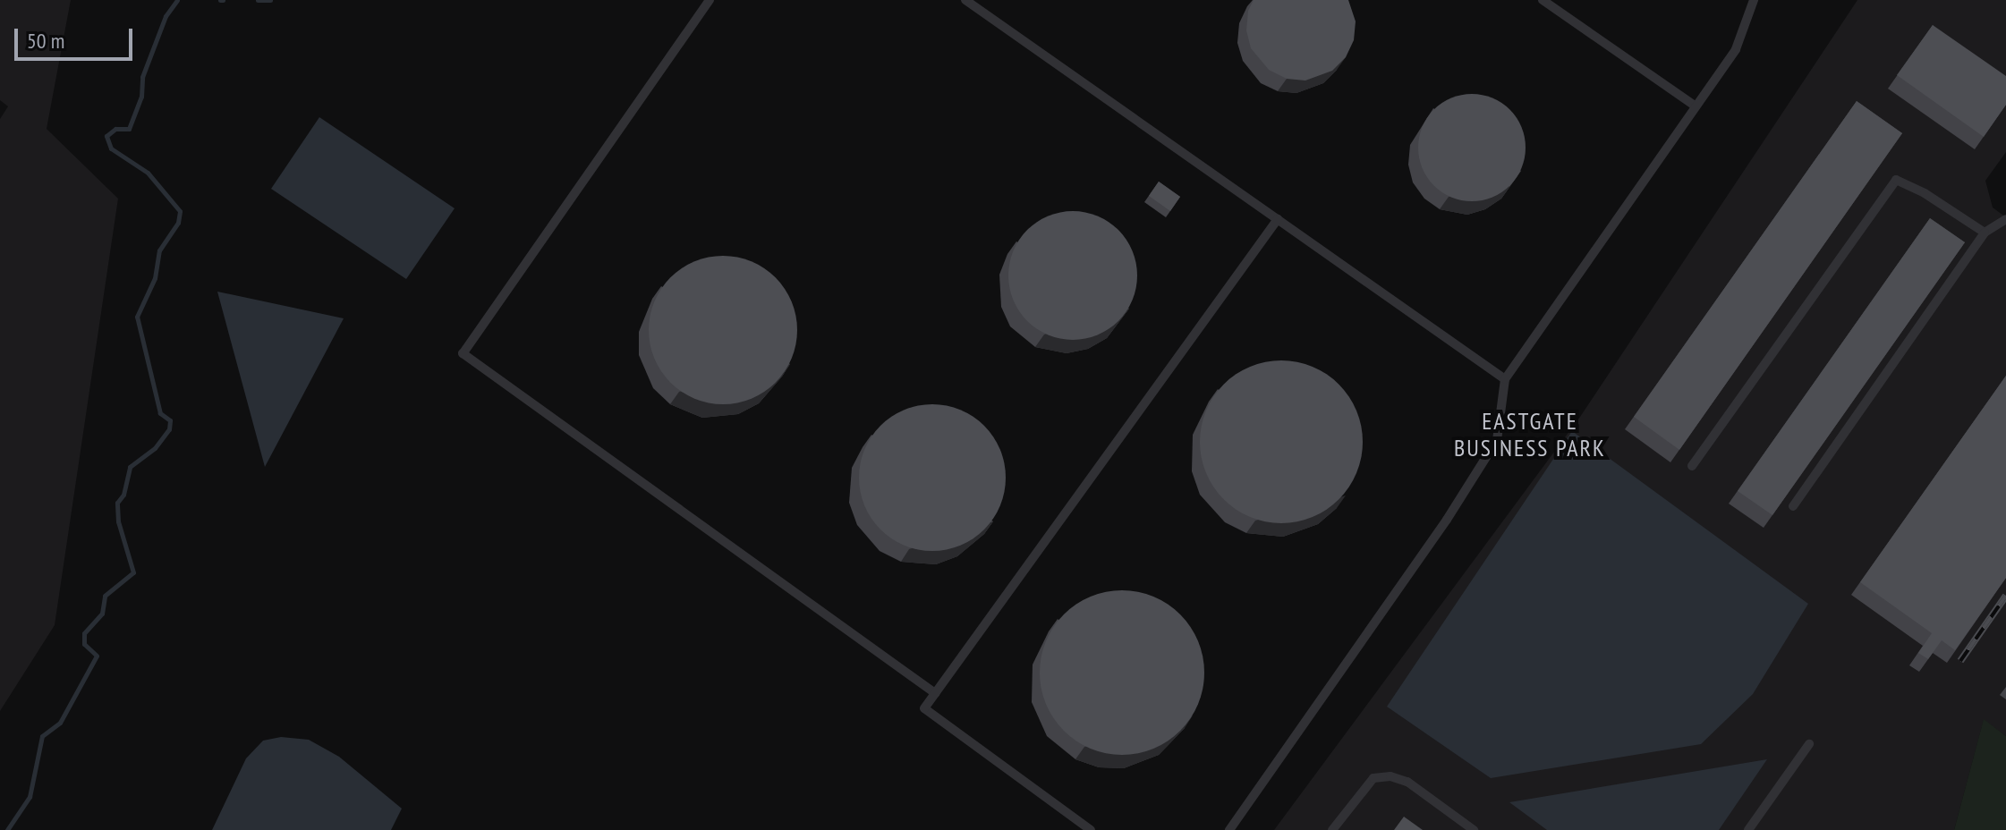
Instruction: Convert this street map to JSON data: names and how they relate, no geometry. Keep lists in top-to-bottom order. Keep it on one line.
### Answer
{"districts":["EASTGATE BUSINESS PARK"],"scale_bar":"50 m"}
